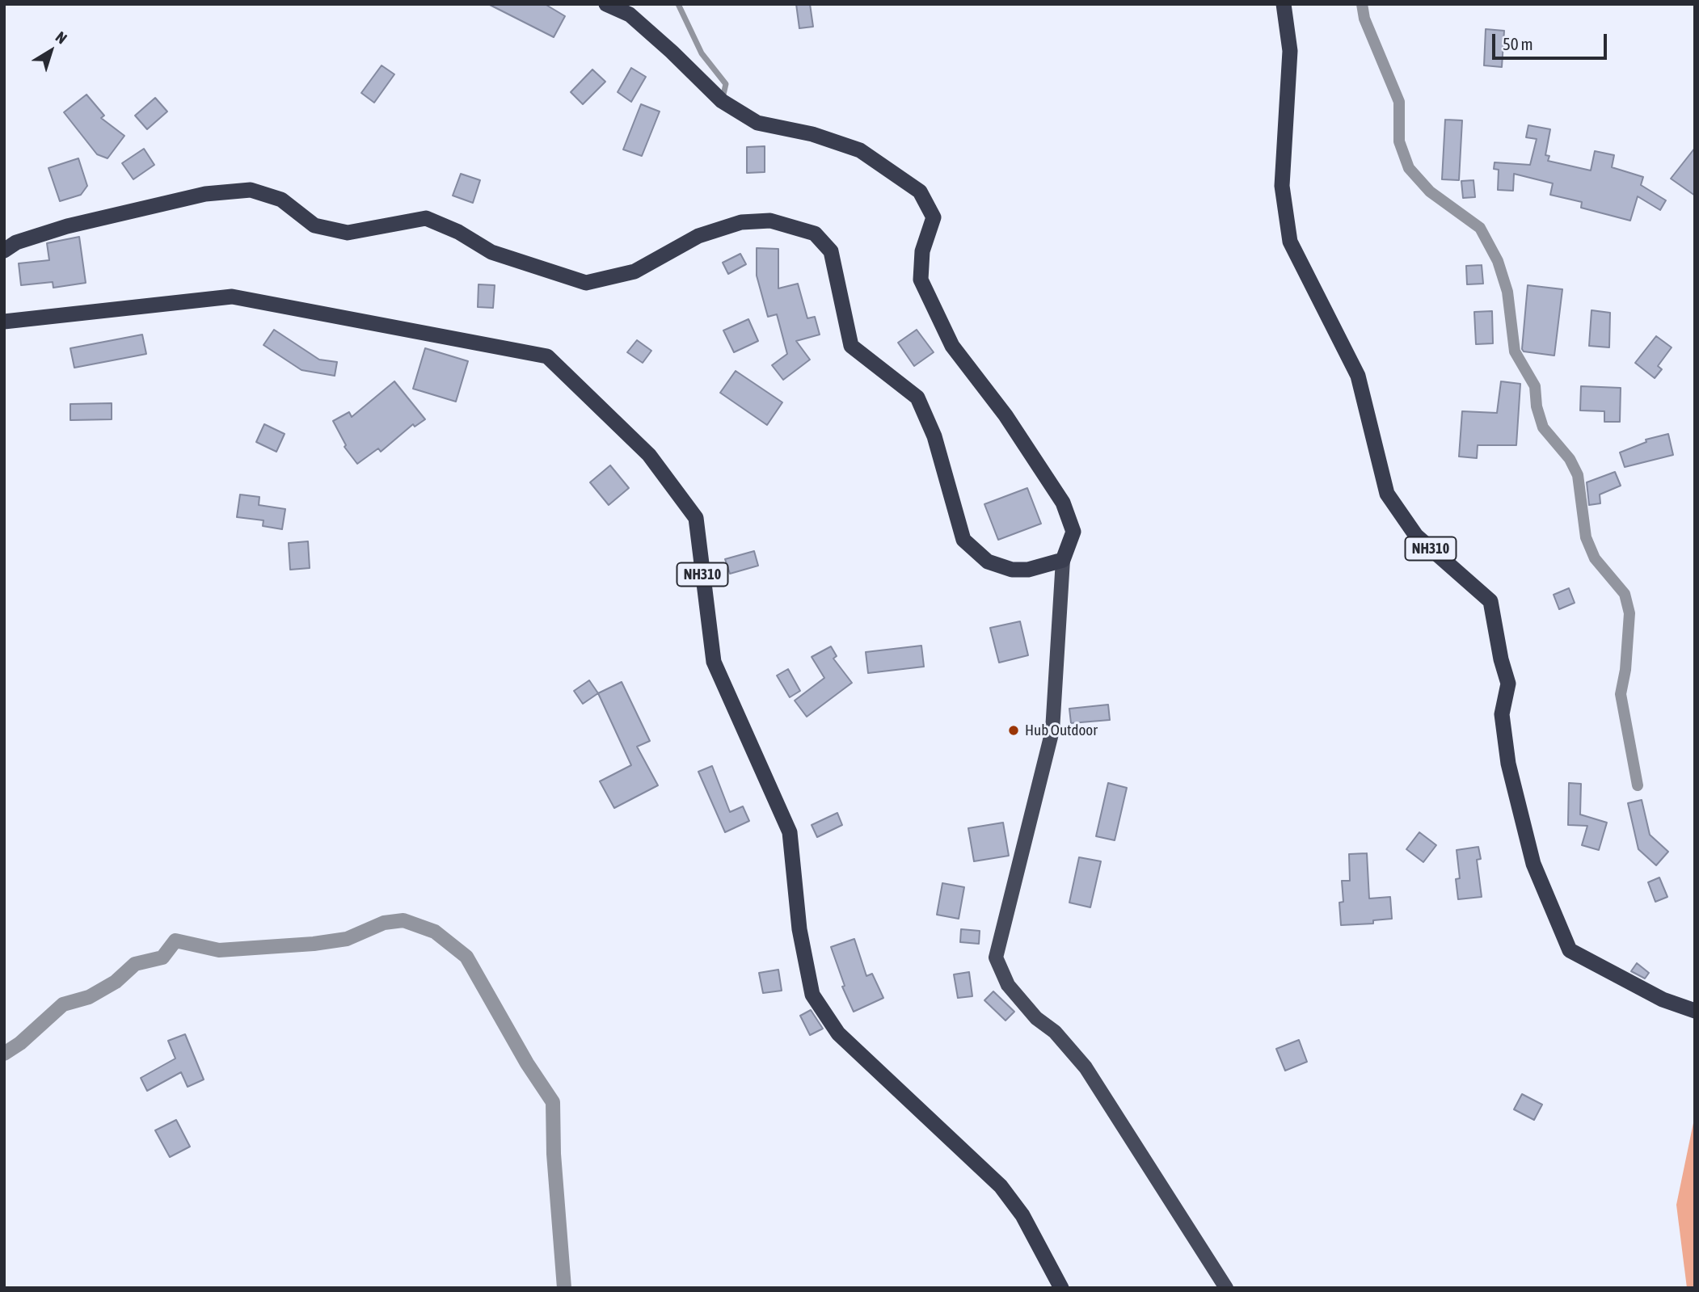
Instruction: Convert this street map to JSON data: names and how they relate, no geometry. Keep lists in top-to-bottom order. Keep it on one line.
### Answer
{"streets":{"highway":["NH310"]},"places":["Hub Outdoor"],"scale_bar":"50 m","north":"top right"}
